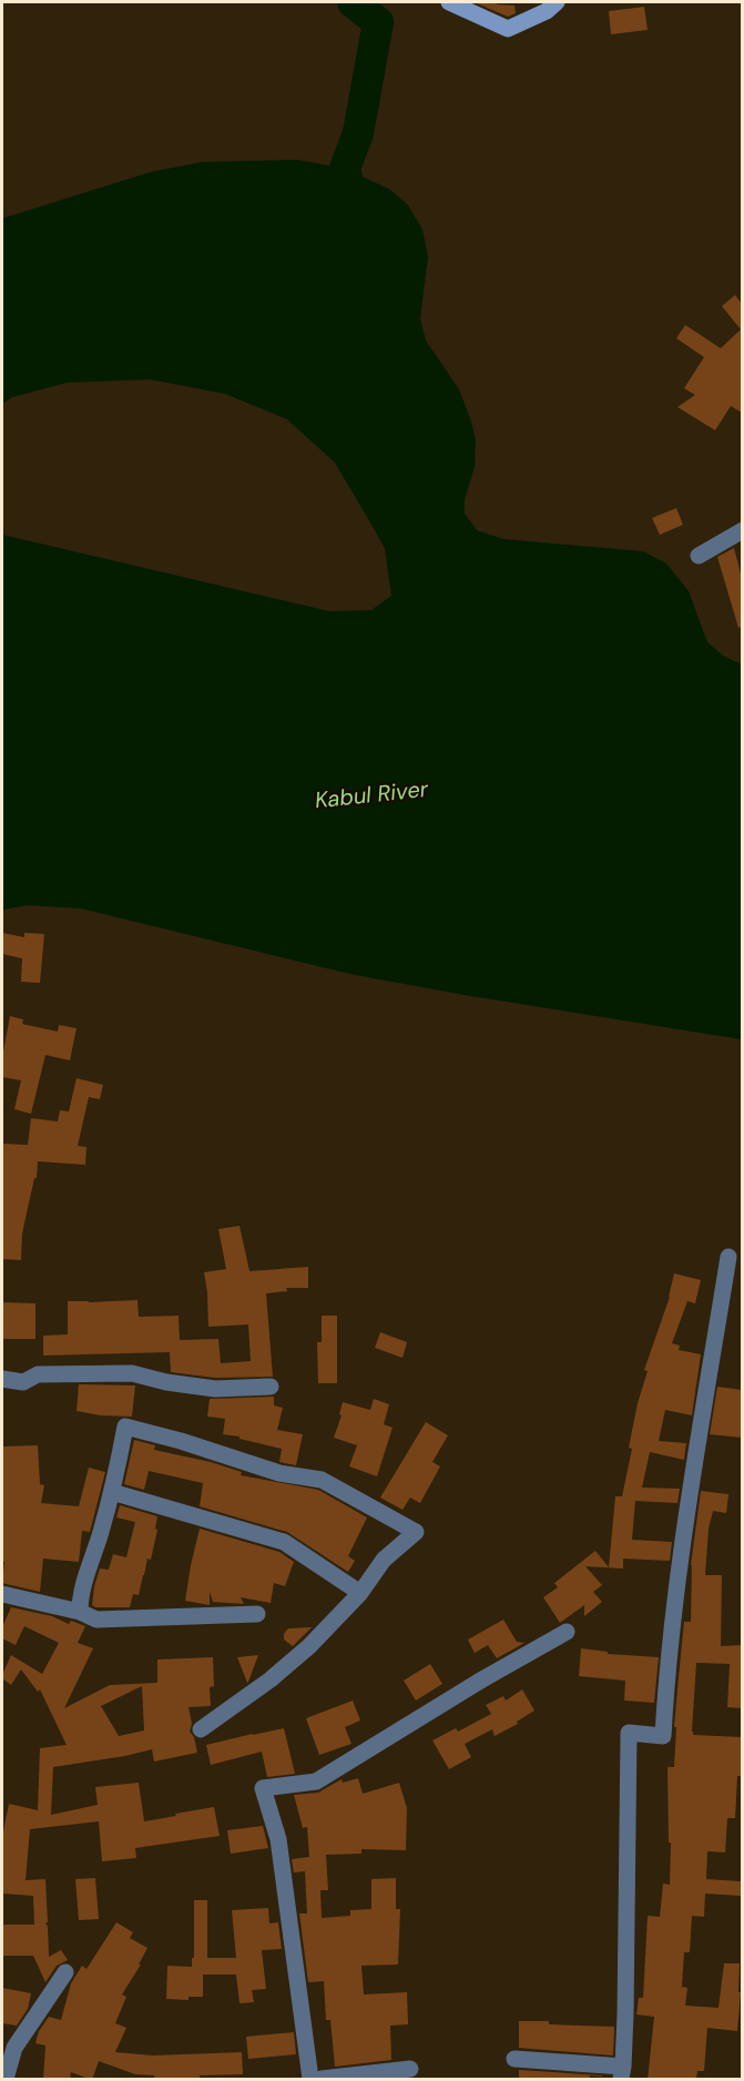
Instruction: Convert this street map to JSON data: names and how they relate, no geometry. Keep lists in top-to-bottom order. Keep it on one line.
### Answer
{"water":["Kabul River"]}
